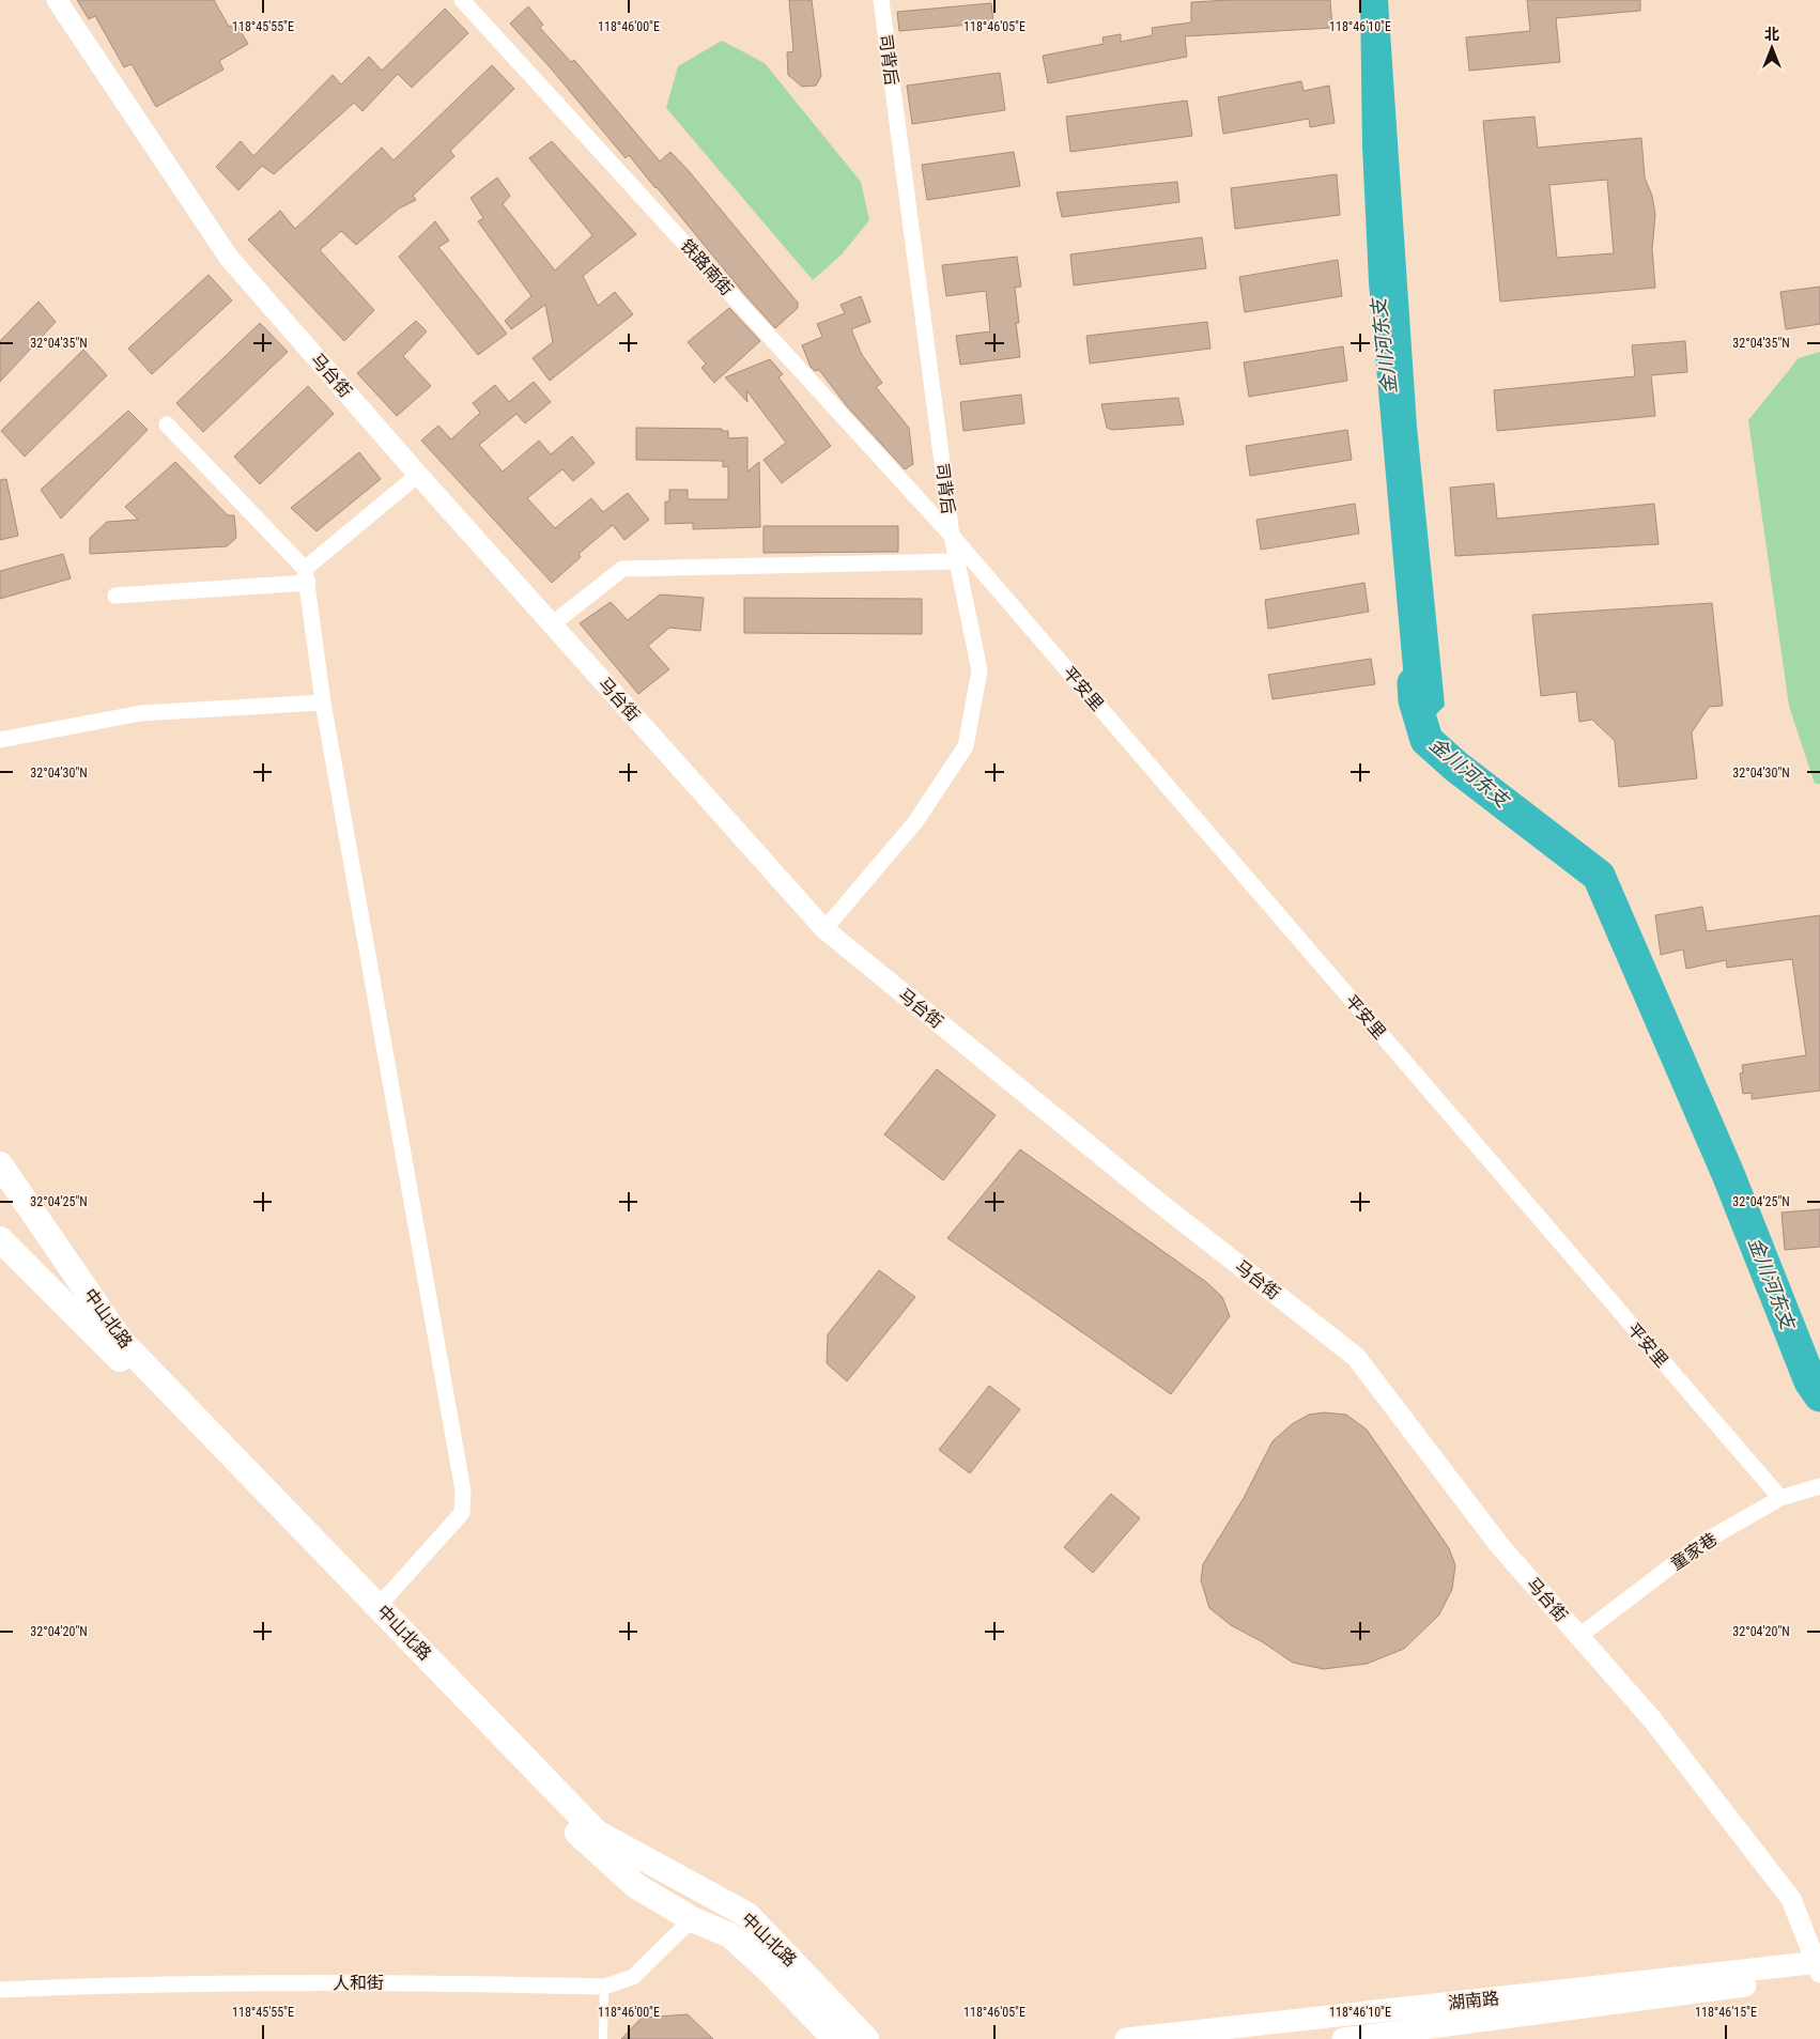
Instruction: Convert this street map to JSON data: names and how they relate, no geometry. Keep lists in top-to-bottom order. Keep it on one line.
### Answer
{"streets":{"main road":["中山北路","湖南路"],"street":["司背后","铁路南街","马台街","平安里","童家巷","人和街"]},"crossings":[["司背后","铁路南街"],["司背后","马台街"],["司背后","平安里"],["铁路南街","平安里"],["马台街","童家巷"],["马台街","湖南路"],["平安里","童家巷"],["中山北路","人和街"]],"water":["金川河东支"],"north":"top","coordinates":["118°45'55\"E","118°46'00\"E","118°46'05\"E","118°46'10\"E","32°04'35\"N","32°04'30\"N","32°04'25\"N","32°04'20\"N","118°46'15\"E"]}
